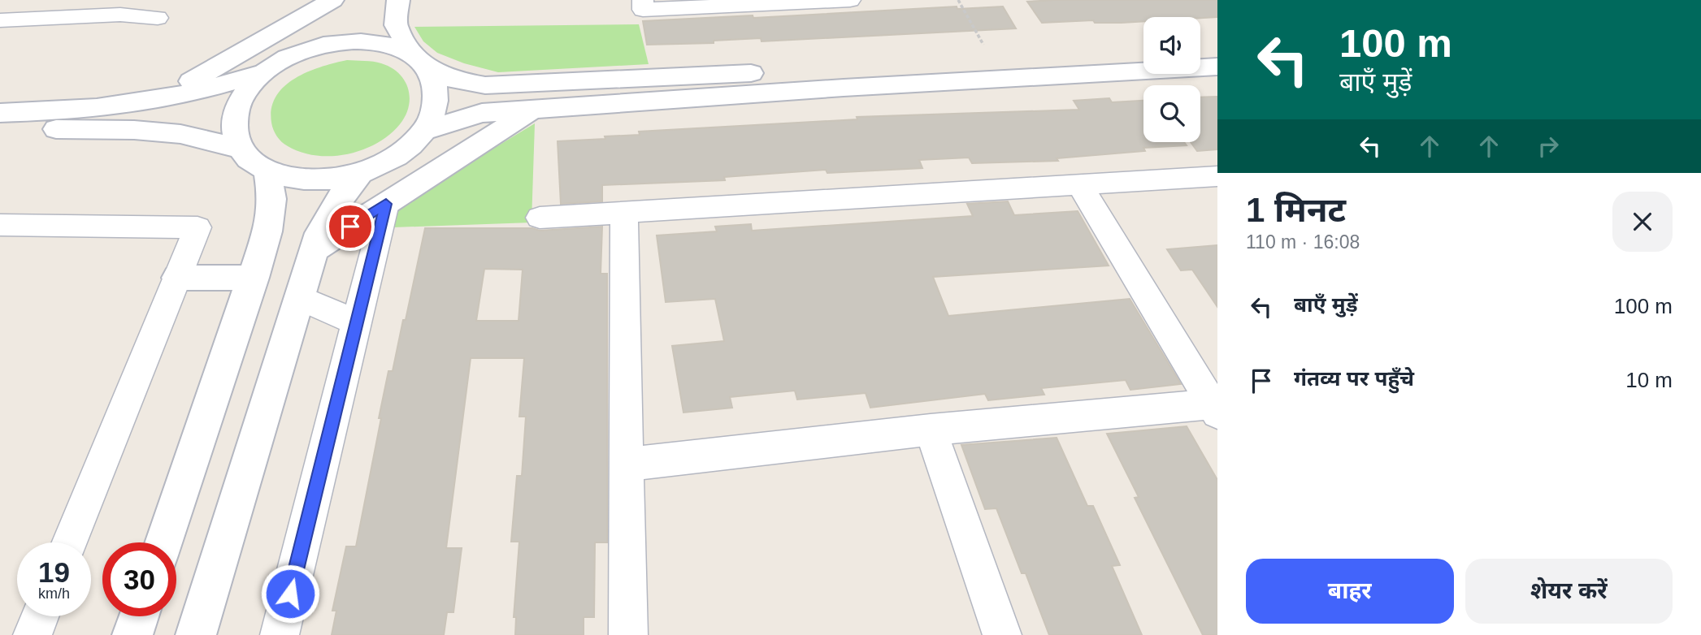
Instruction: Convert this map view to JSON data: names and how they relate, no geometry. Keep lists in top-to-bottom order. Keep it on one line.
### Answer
{"page":{"turn":["100 m","बाएँ मुड़ें"],"heading":["1 मिनट","110 m · 16:08"],"list":[{"name":"बाएँ मुड़ें","value":"100 m"},{"name":"गंतव्य पर पहुँचे","value":"10 m"}],"speed":"19 km/h","limit":"30","buttons":["बाहर","शेयर करें"]}}
